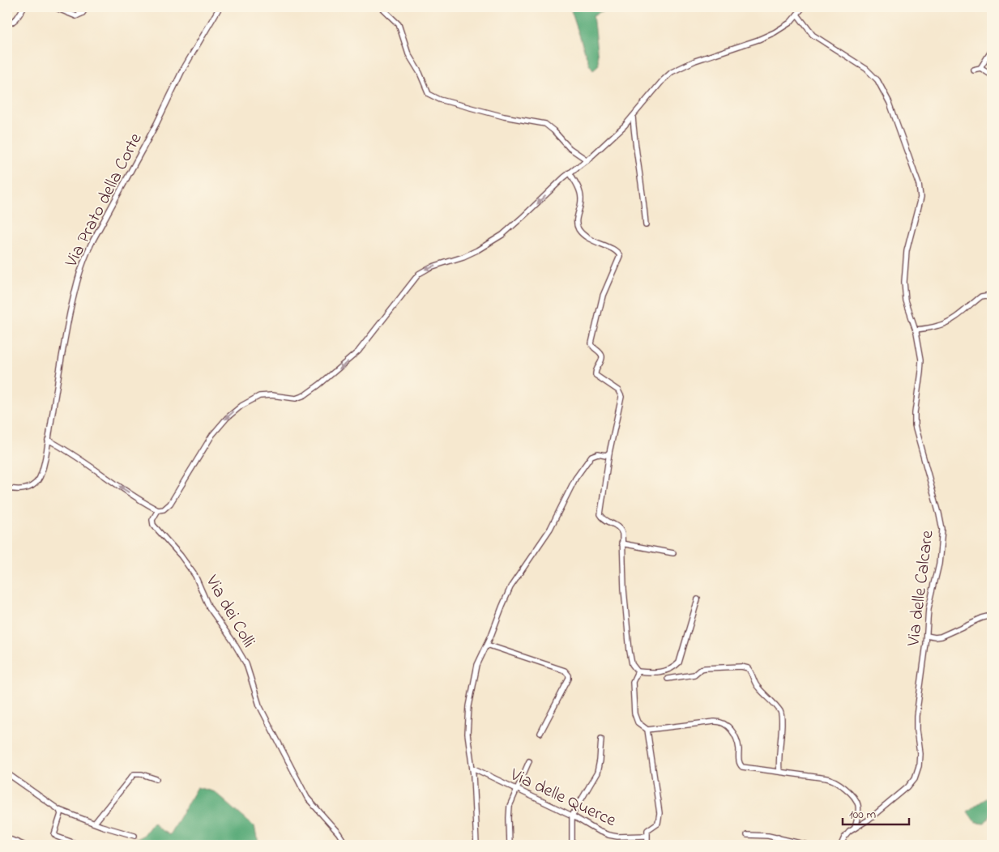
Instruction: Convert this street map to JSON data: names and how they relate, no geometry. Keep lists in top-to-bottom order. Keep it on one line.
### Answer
{"streets":{"street":["Via Prato della Corte","Via delle Calcare","Via dei Colli","Via delle Querce"]},"scale_bar":"100 m"}
